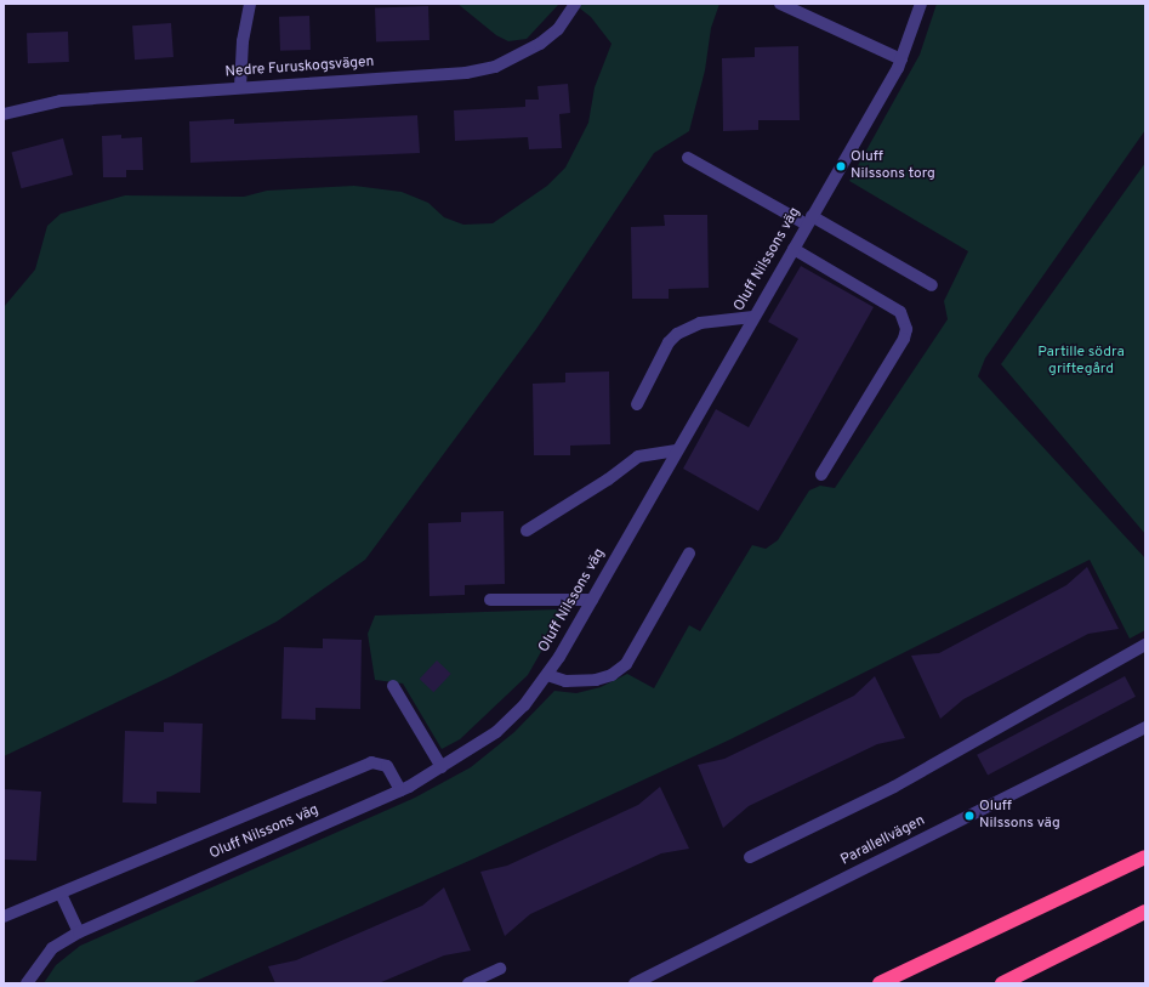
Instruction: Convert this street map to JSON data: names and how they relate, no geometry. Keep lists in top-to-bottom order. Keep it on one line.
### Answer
{"streets":{"street":["Nedre Furuskogsvägen","Oluff Nilssons väg","Parallellvägen"]},"parks":["Partille södra griftegård"],"places":["Oluff Nilssons torg","Oluff Nilssons väg"]}
